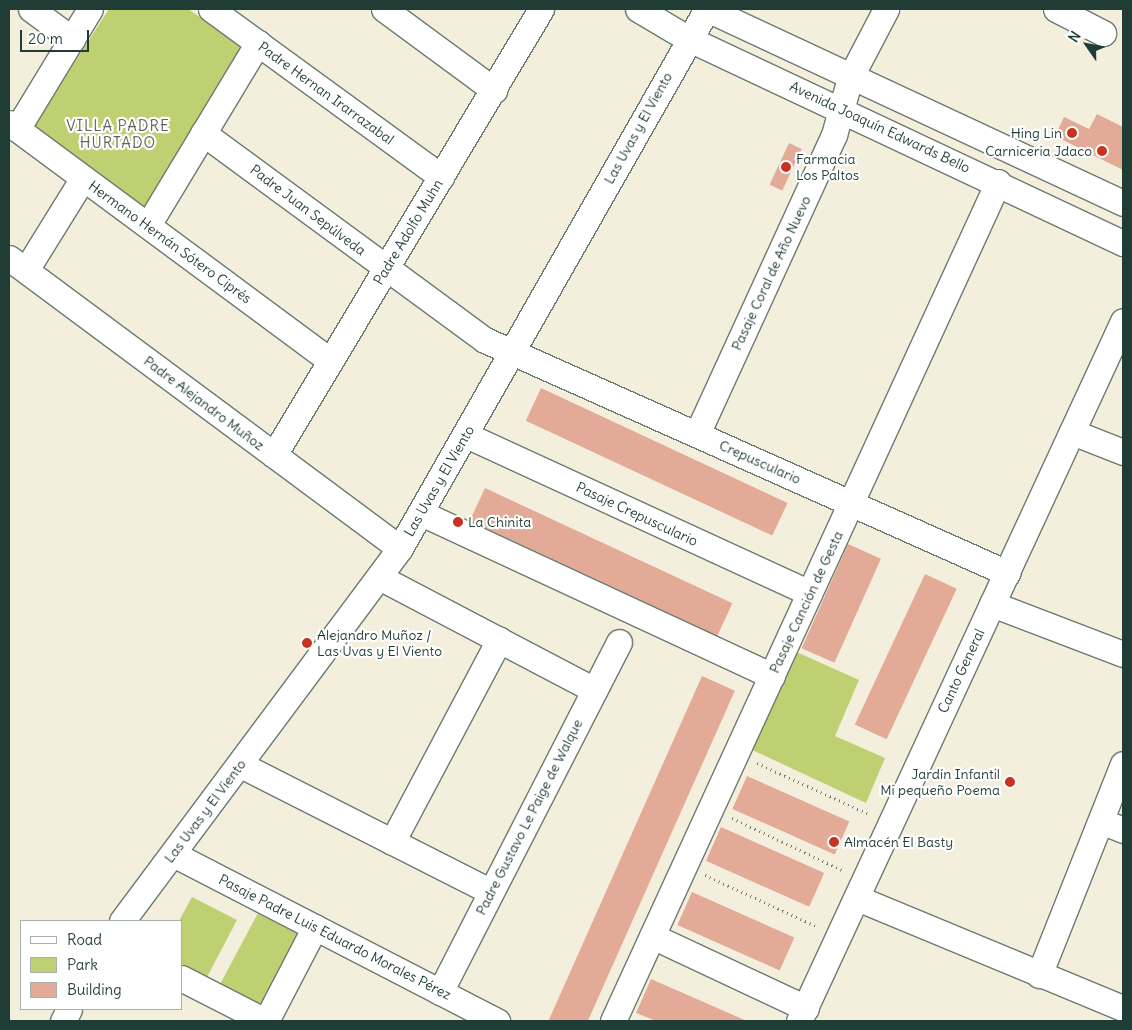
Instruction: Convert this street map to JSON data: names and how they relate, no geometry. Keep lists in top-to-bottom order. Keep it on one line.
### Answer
{"streets":{"street":["Padre Hernan Irarrazabal","Avenida Joaquín Edwards Bello","Las Uvas y El Viento","Padre Juan Sepúlveda","Padre Adolfo Muhn","Hermano Hernán Sótero Ciprés","Pasaje Coral de Año Nuevo","Padre Alejandro Muñoz","Crepusculario","Pasaje Crepusculario","Pasaje Canción de Gesta","Canto General","Padre Gustavo Le Paige de Walque","Pasaje Padre Luis Eduardo Morales Pérez"]},"crossings":[["Padre Hernan Irarrazabal","Padre Adolfo Muhn"],["Avenida Joaquín Edwards Bello","Las Uvas y El Viento"],["Avenida Joaquín Edwards Bello","Pasaje Coral de Año Nuevo"],["Avenida Joaquín Edwards Bello","Pasaje Canción de Gesta"],["Las Uvas y El Viento","Padre Juan Sepúlveda"],["Las Uvas y El Viento","Padre Alejandro Muñoz"],["Las Uvas y El Viento","Crepusculario"],["Las Uvas y El Viento","Pasaje Crepusculario"],["Las Uvas y El Viento","Pasaje Padre Luis Eduardo Morales Pérez"],["Padre Juan Sepúlveda","Padre Adolfo Muhn"],["Padre Juan Sepúlveda","Crepusculario"],["Padre Adolfo Muhn","Hermano Hernán Sótero Ciprés"],["Padre Adolfo Muhn","Padre Alejandro Muñoz"],["Pasaje Coral de Año Nuevo","Crepusculario"],["Crepusculario","Pasaje Canción de Gesta"],["Crepusculario","Canto General"],["Pasaje Crepusculario","Pasaje Canción de Gesta"],["Padre Gustavo Le Paige de Walque","Pasaje Padre Luis Eduardo Morales Pérez"]],"districts":["VILLA PADRE HURTADO"],"places":["Hing Lin","Carniceria Jdaco","Farmacia Los Paltos","La Chinita","Alejandro Muñoz / Las Uvas y El Viento","Jardín Infantil Mi pequeño Poema","Almacén El Basty"],"legend":["Road","Park","Building"],"scale_bar":"20 m","north":"top left"}
